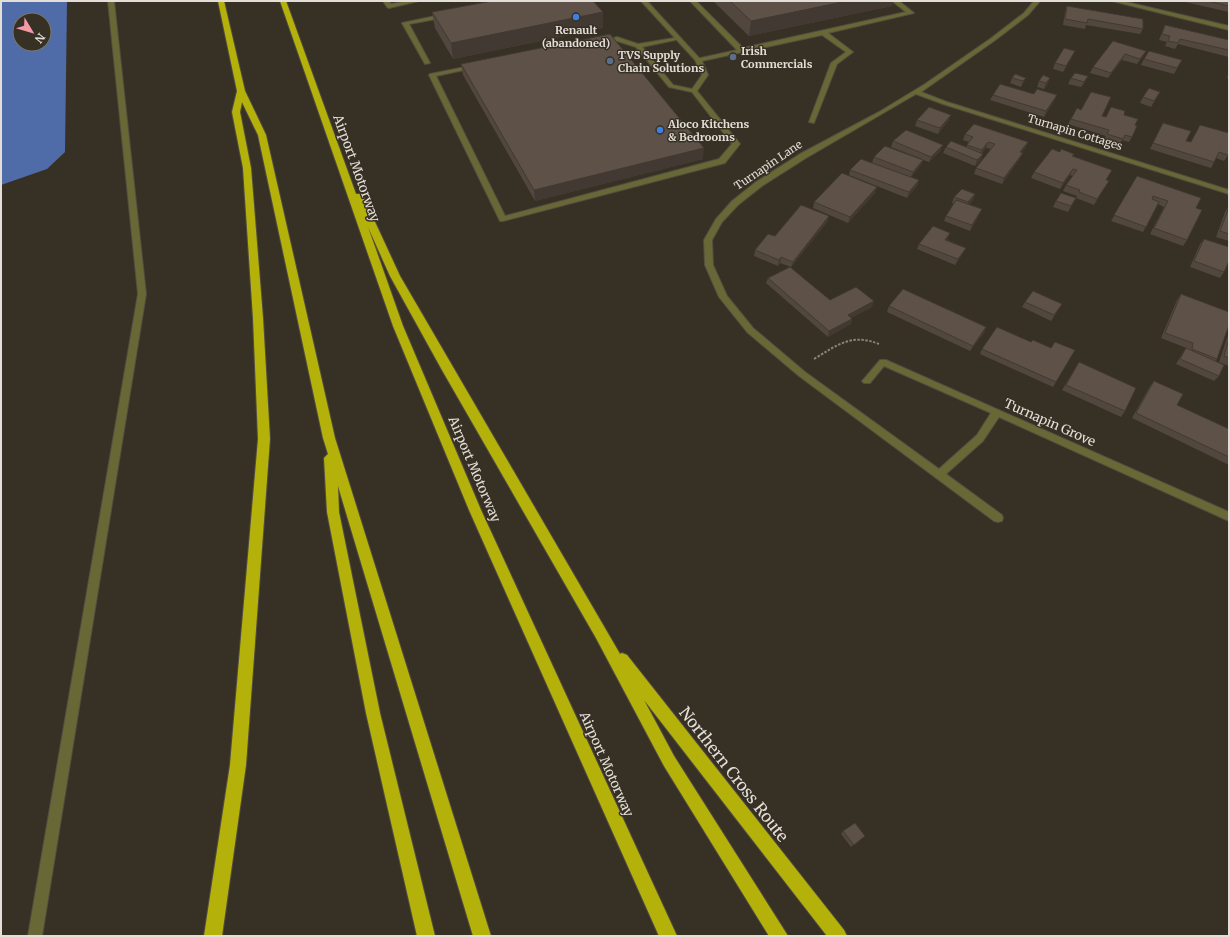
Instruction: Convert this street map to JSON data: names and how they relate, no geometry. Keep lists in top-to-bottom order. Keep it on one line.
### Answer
{"streets":{"highway":["Airport Motorway","Northern Cross Route"],"street":["Turnapin Cottages","Turnapin Lane","Turnapin Grove"]},"crossings":[["Turnapin Cottages","Turnapin Lane"]],"places":["Renault (abandoned)","Irish Commercials","TVS Supply Chain Solutions","Aloco Kitchens & Bedrooms"],"north":"bottom right"}
